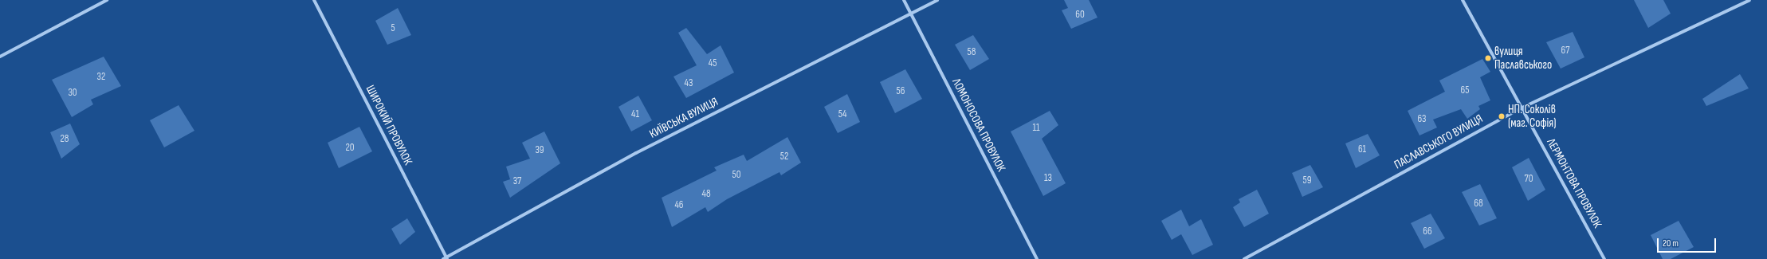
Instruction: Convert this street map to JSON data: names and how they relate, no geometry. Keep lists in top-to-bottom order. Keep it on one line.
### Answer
{"streets":{"street":["КИЇВСЬКА ВУЛИЦЯ","ШИРОКИЙ ПРОВУЛОК","ЛОМОНОСОВА ПРОВУЛОК","ПАСЛАВСЬКОГО ВУЛИЦЯ","ЛЕРМОНТОВА ПРОВУЛОК"]},"crossings":[["КИЇВСЬКА ВУЛИЦЯ","ШИРОКИЙ ПРОВУЛОК"],["КИЇВСЬКА ВУЛИЦЯ","ЛОМОНОСОВА ПРОВУЛОК"],["ПАСЛАВСЬКОГО ВУЛИЦЯ","ЛЕРМОНТОВА ПРОВУЛОК"]],"places":["вулиця Паславського","НП. Соколів (маг. Софія)"],"house_numbers":["60","5","67","58","45","32","43","65","56","30","41","54","63","11","28","20","61","39","52","50","13","70","59","37","48","68","46","66"],"scale_bar":"20 m"}
